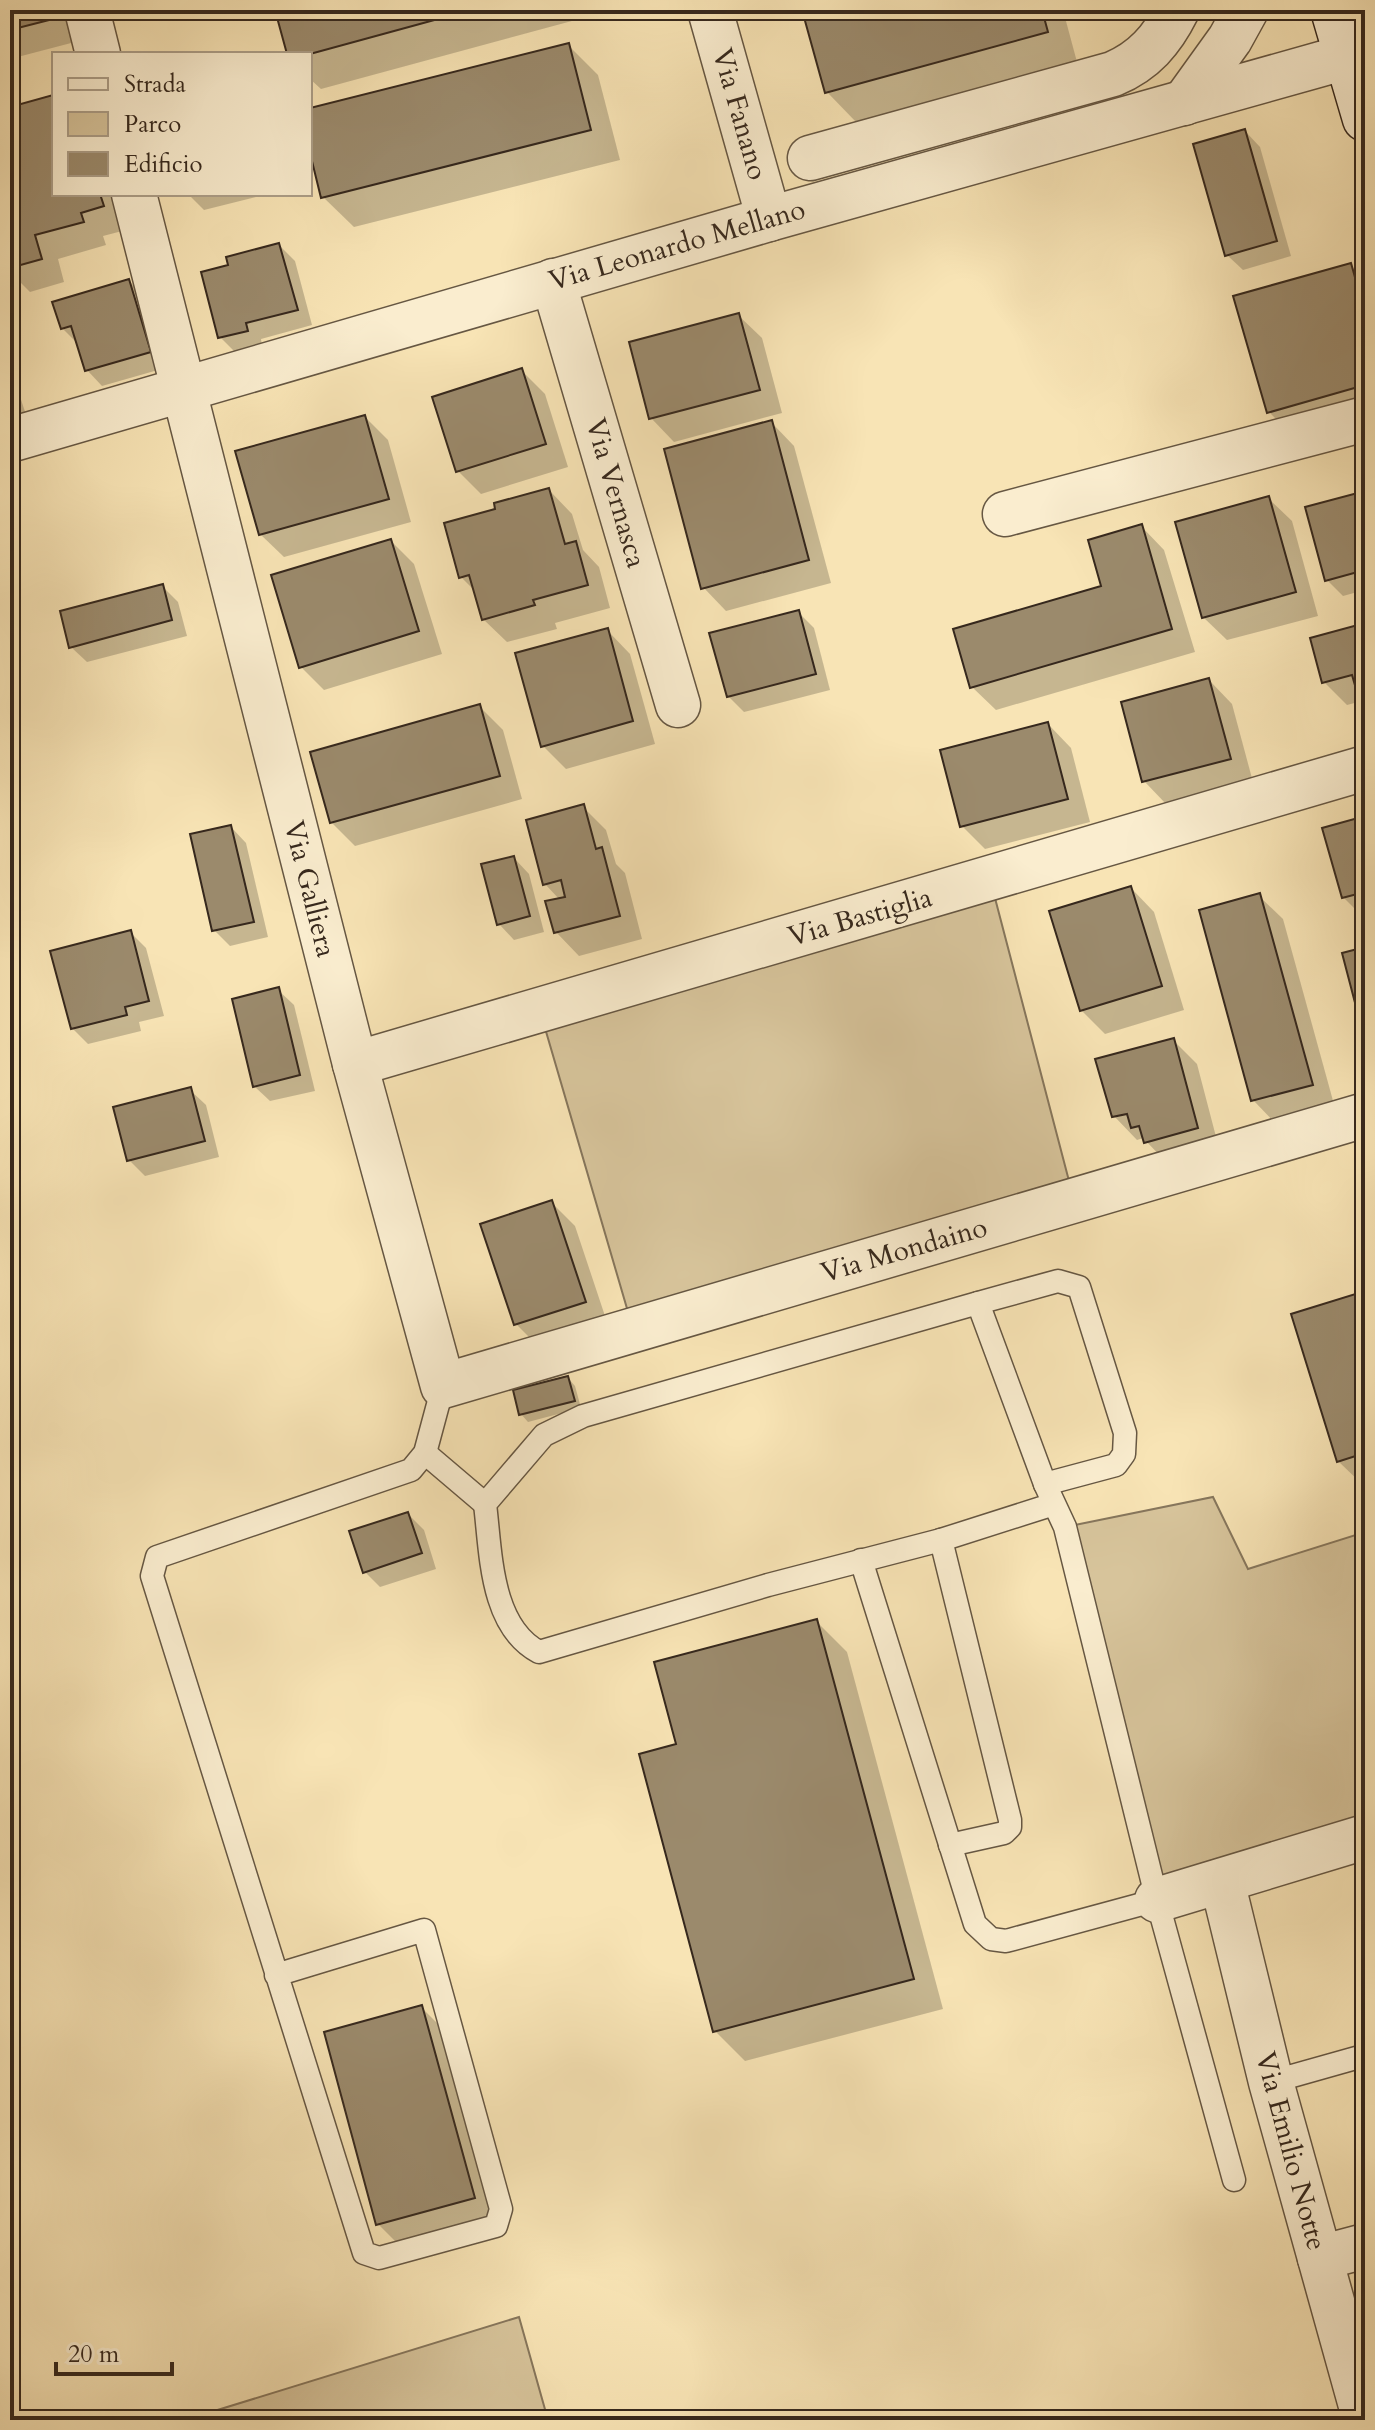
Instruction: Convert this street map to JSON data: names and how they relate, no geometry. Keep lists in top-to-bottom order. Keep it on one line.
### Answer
{"streets":{"street":["Via Fanano","Via Leonardo Mellano","Via Vernasca","Via Galliera","Via Bastiglia","Via Mondaino","Via Emilio Notte"]},"crossings":[["Via Fanano","Via Leonardo Mellano"],["Via Leonardo Mellano","Via Vernasca"],["Via Leonardo Mellano","Via Galliera"],["Via Galliera","Via Bastiglia"],["Via Galliera","Via Mondaino"]],"legend":["Strada","Parco","Edificio"],"scale_bar":"20 m"}
